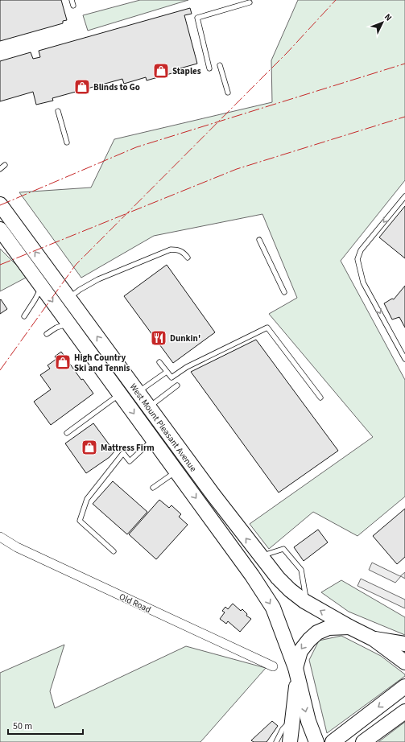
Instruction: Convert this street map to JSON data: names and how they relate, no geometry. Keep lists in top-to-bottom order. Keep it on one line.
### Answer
{"streets":{"main road":["West Mount Pleasant Avenue"],"street":["Old Road"]},"places":{"shop":["Staples","Blinds to Go","High Country Ski and Tennis","Mattress Firm"],"restaurant":["Dunkin'"]},"scale_bar":"50 m","north":"top right"}
